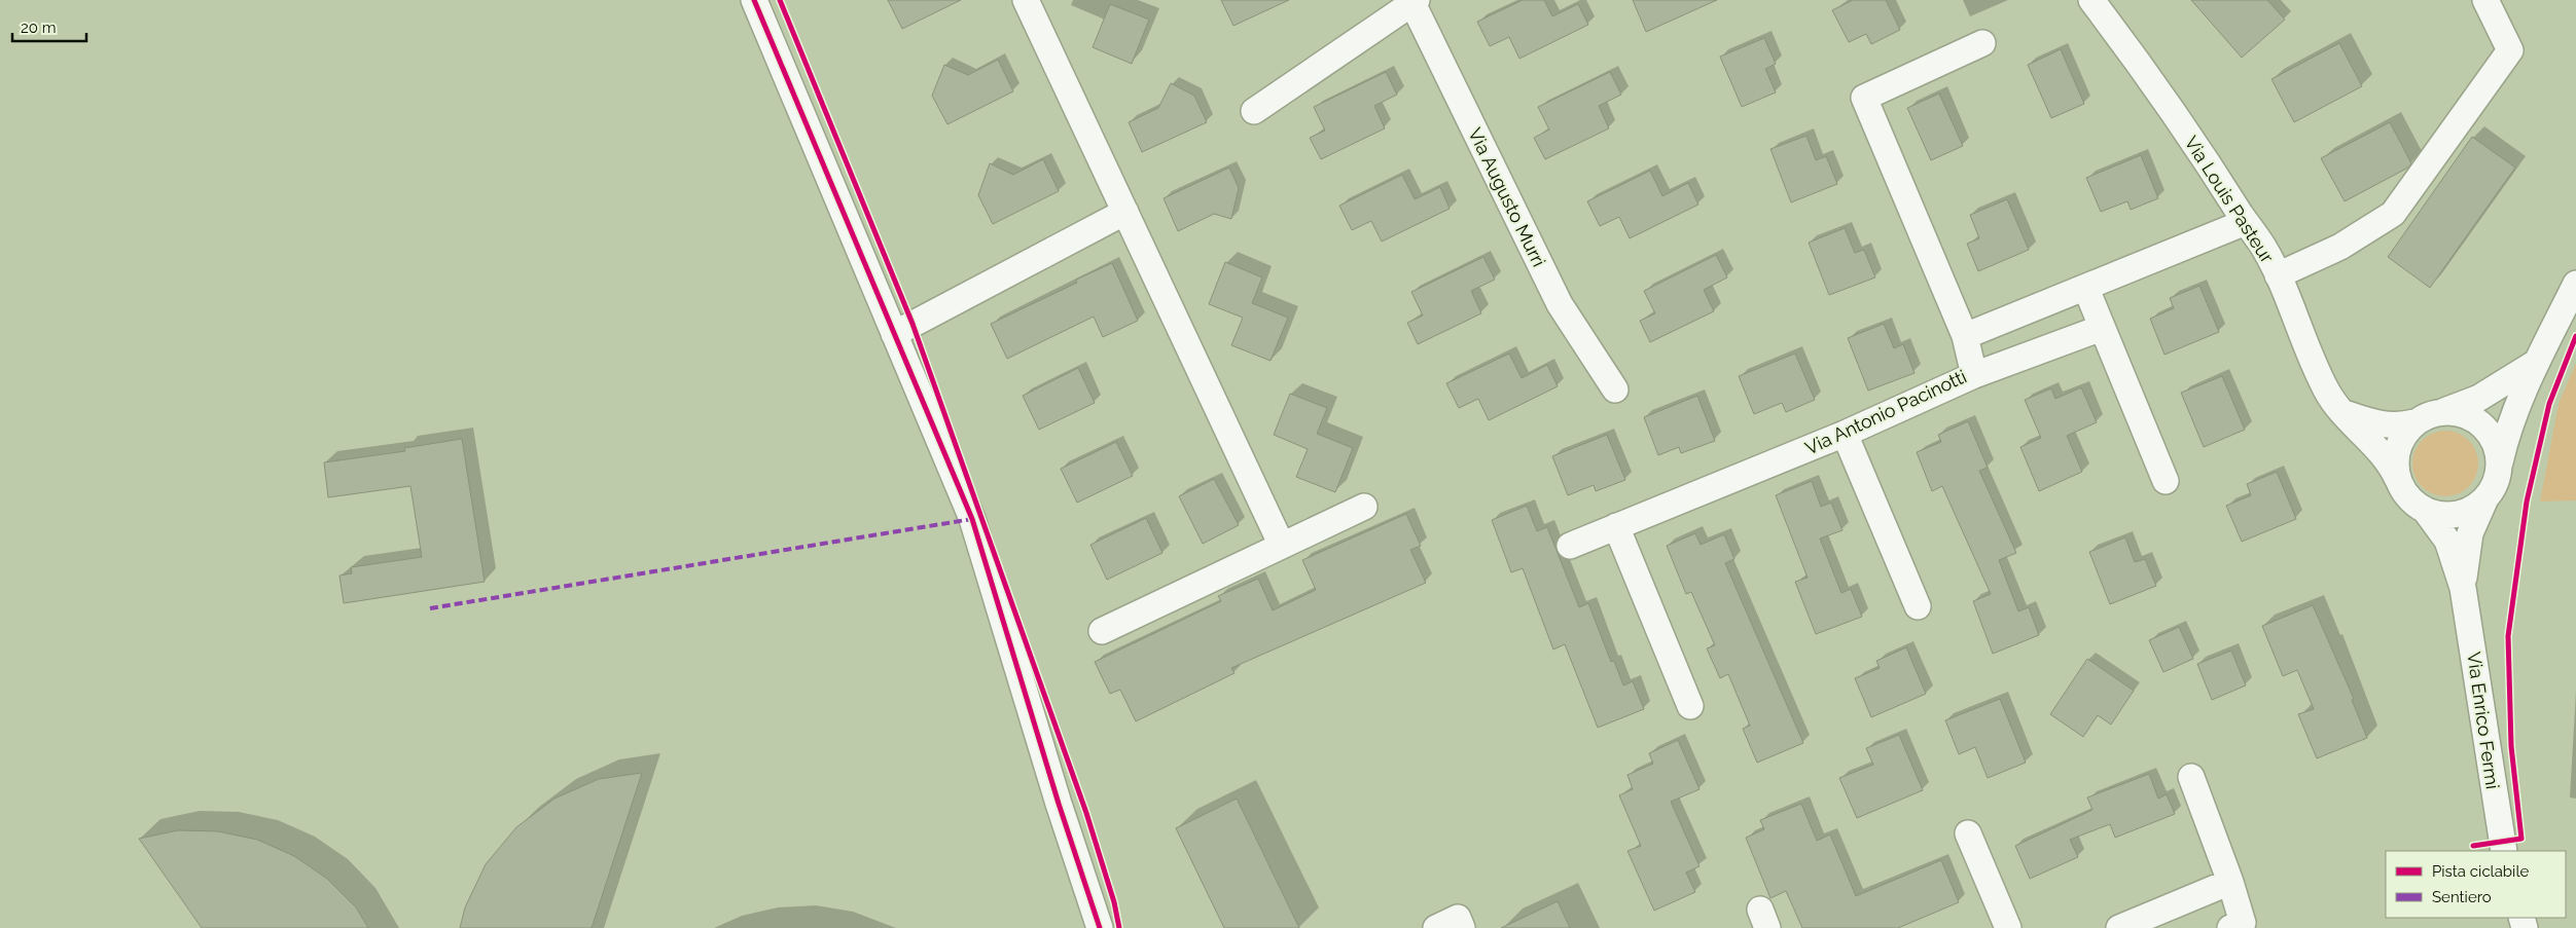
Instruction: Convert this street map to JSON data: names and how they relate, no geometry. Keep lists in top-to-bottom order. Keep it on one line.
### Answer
{"streets":{"street":["Via Augusto Murri","Via Louis Pasteur","Via Antonio Pacinotti","Via Enrico Fermi"]},"crossings":[["Via Louis Pasteur","Via Enrico Fermi"]],"legend":["Pista ciclabile","Sentiero"],"scale_bar":"20 m"}
